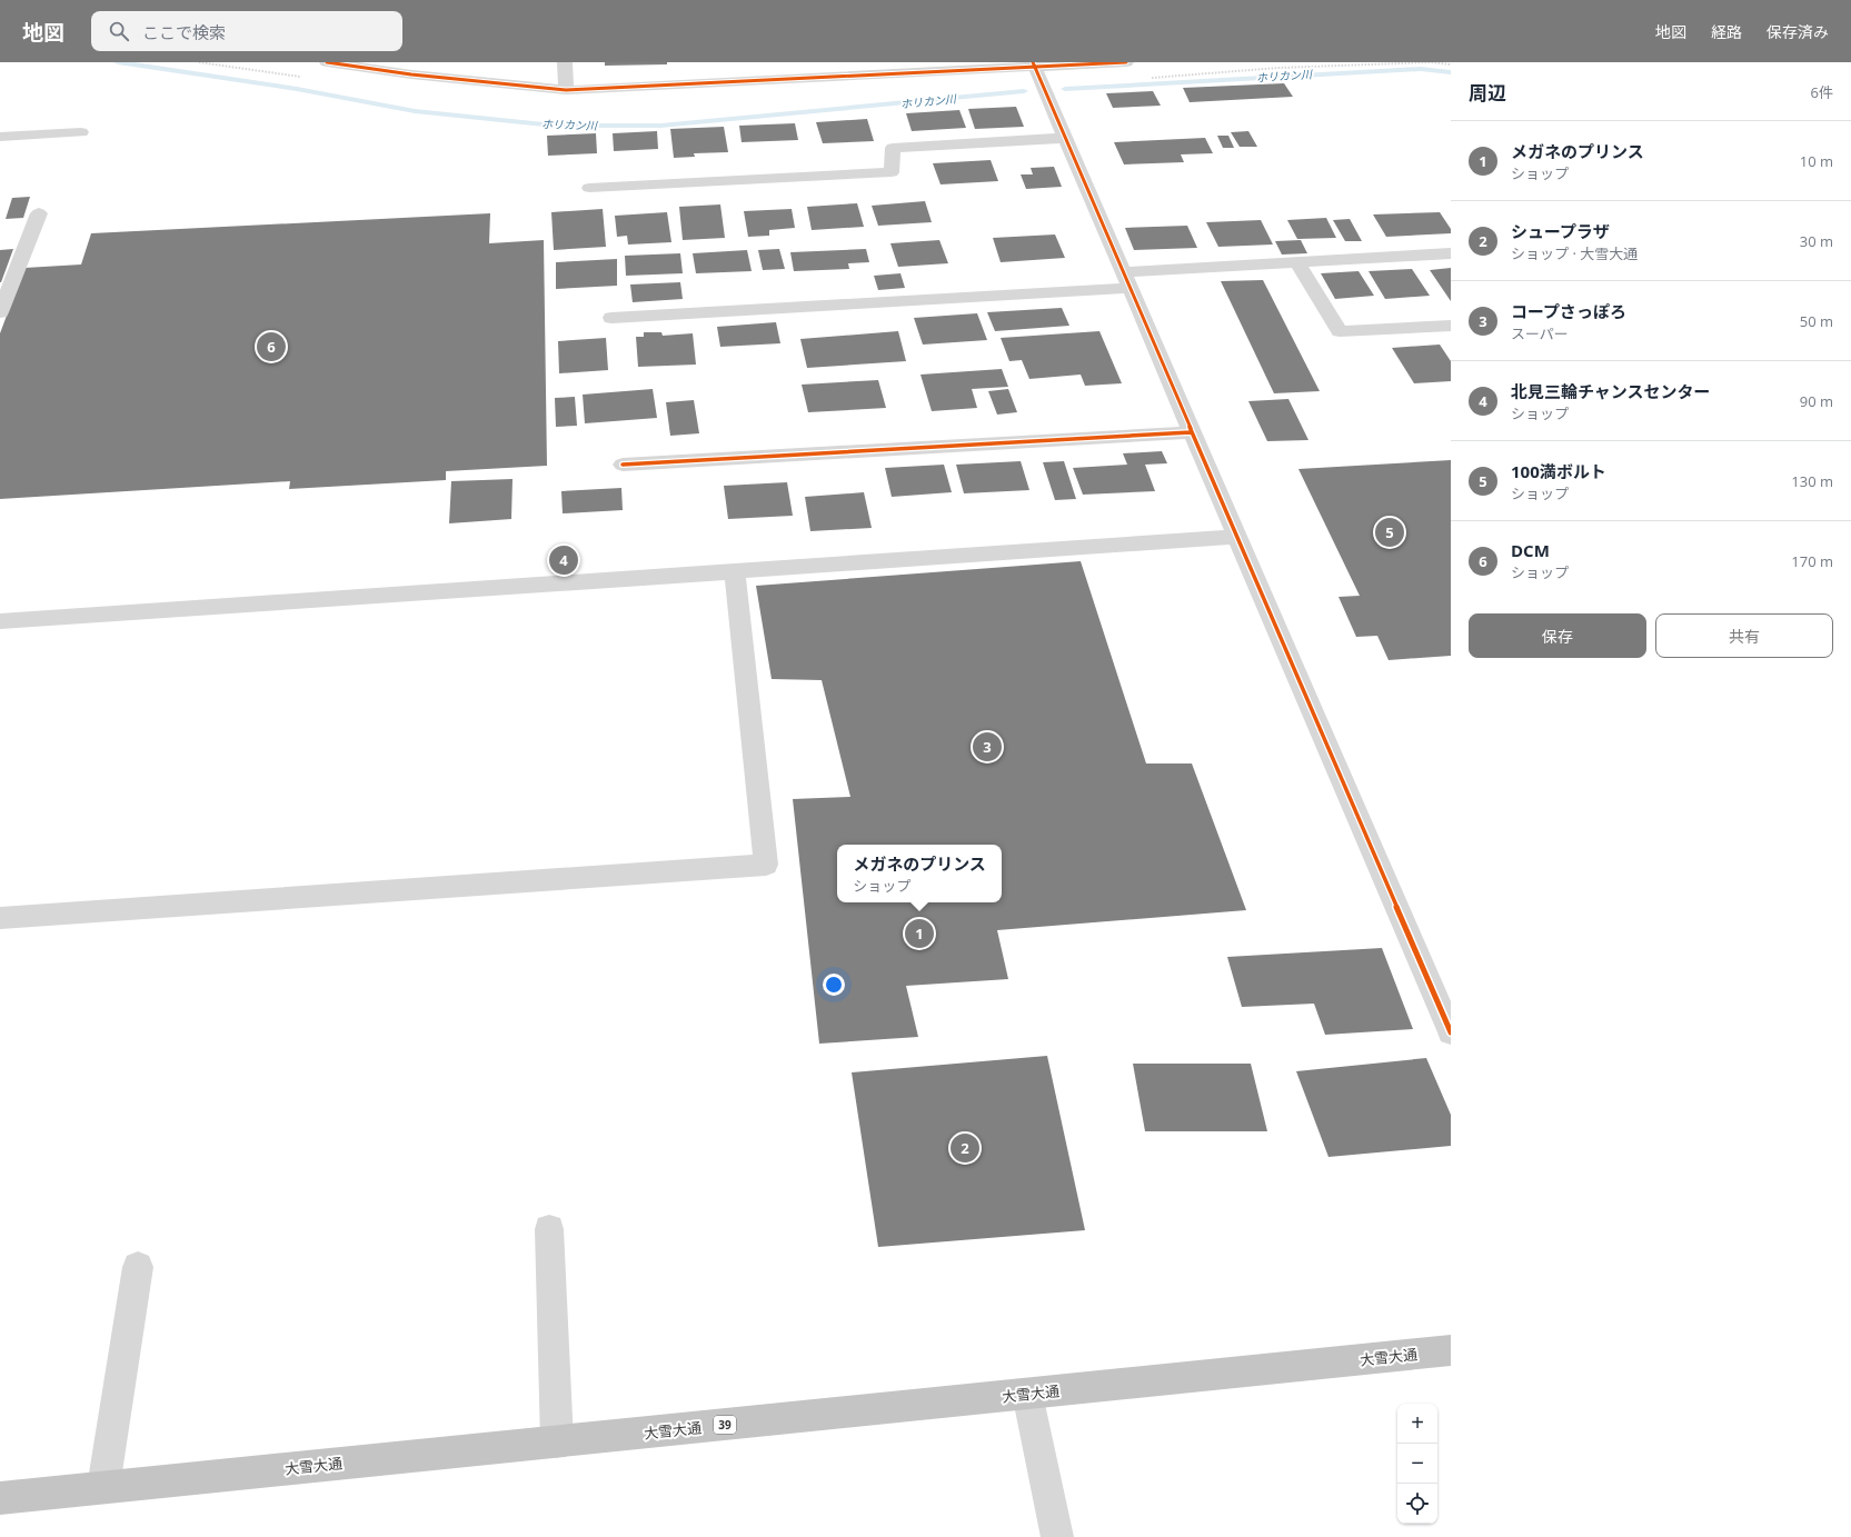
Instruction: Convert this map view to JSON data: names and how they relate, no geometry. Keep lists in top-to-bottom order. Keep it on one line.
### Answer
{"streets":{"highway":["大雪大通","39"]},"water":["ホリカン川"],"page":{"header":"地図","search":"ここで検索","nav":["地図","経路","保存済み"],"heading":["周辺","6件"],"list":[{"mark":"1","name":"メガネのプリンス","note":"ショップ","value":"10 m"},{"mark":"2","name":"シュープラザ","note":"ショップ · 大雪大通","value":"30 m"},{"mark":"3","name":"コープさっぽろ","note":"スーパー","value":"50 m"},{"mark":"4","name":"北見三輪チャンスセンター","note":"ショップ","value":"90 m"},{"mark":"5","name":"100満ボルト","note":"ショップ","value":"130 m"},{"mark":"6","name":"DCM","note":"ショップ","value":"170 m"}],"pins":["6","5","4","3","1","2"],"buttons":["保存","共有"],"popup":["メガネのプリンス","ショップ"],"map_buttons":["+","−"]}}
